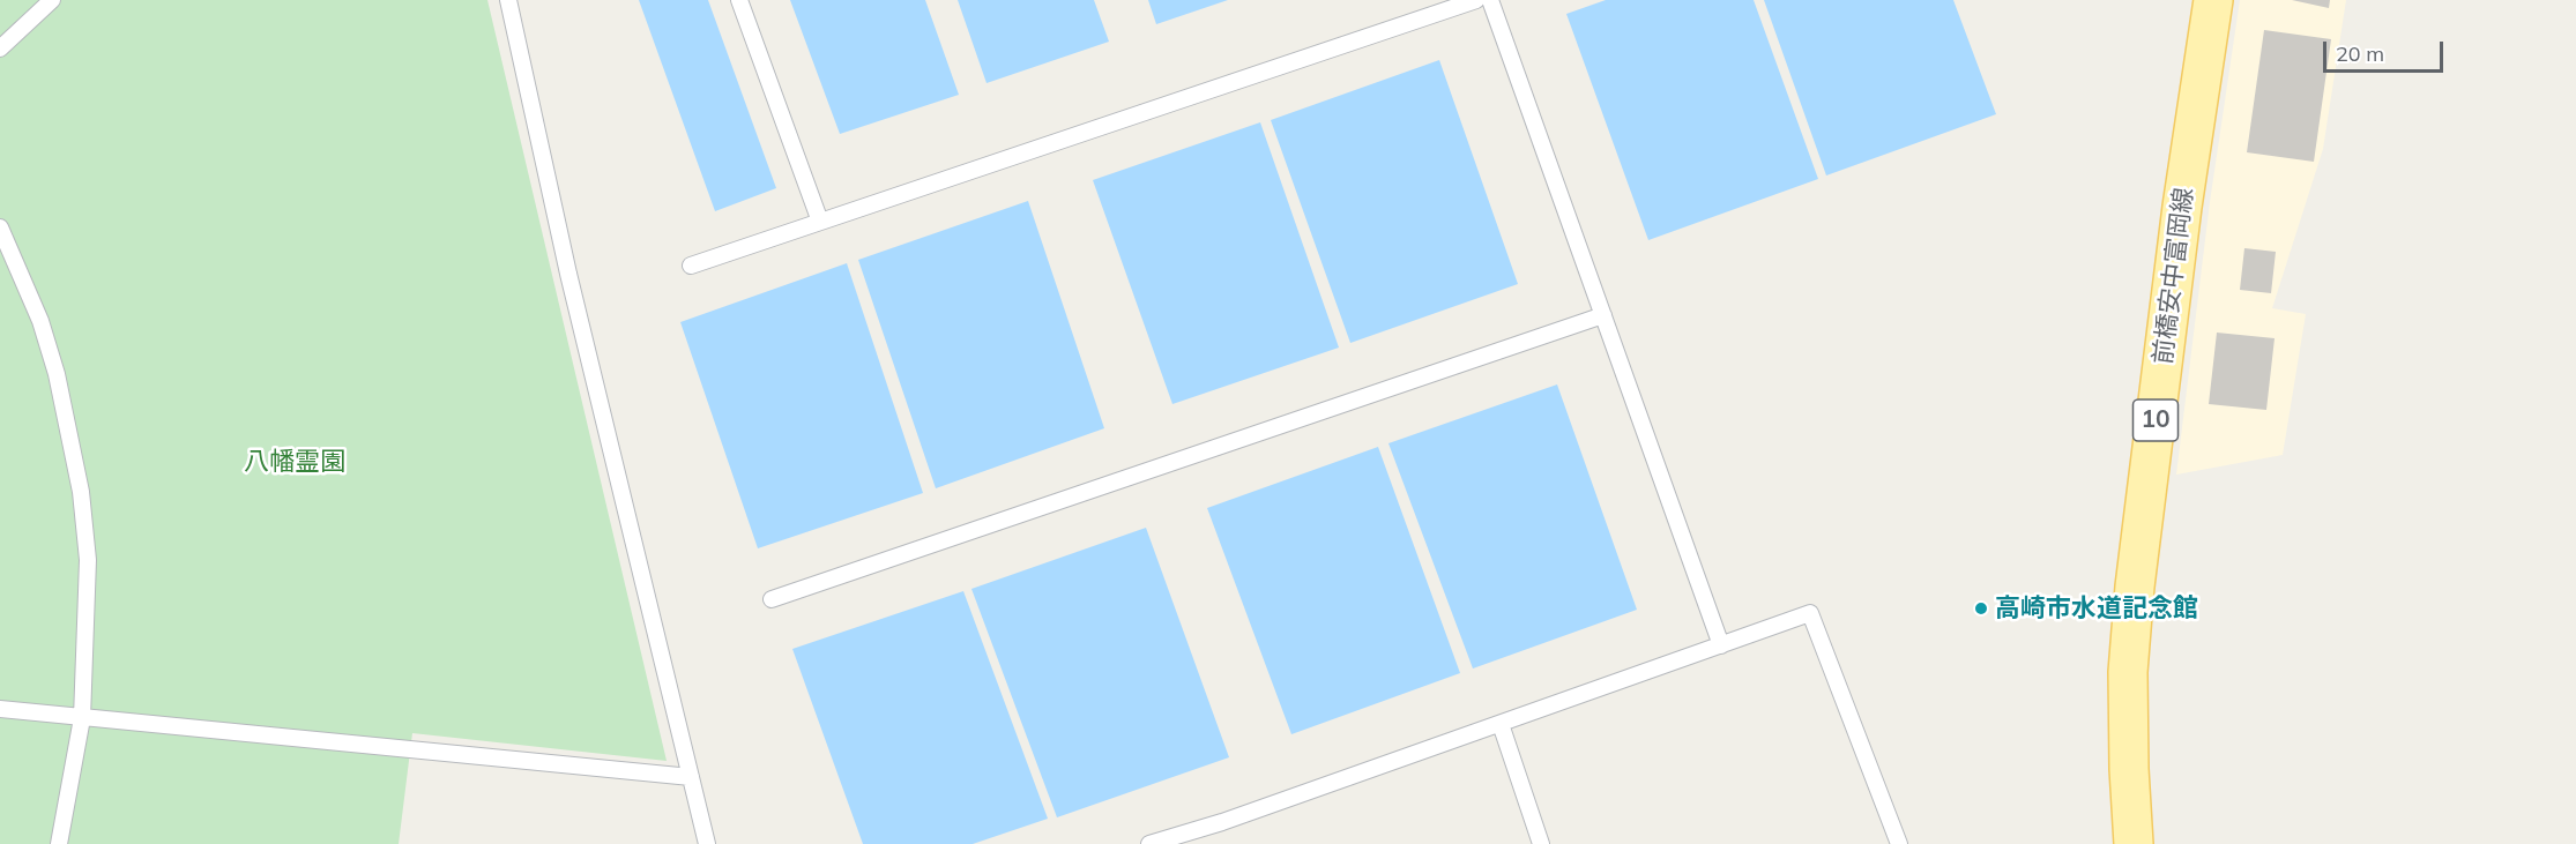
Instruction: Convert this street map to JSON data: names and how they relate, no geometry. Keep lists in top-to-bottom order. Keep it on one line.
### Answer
{"streets":{"main road":["前橋安中富岡線","10"]},"parks":["八幡霊園"],"places":["高崎市水道記念館"],"scale_bar":"20 m"}
